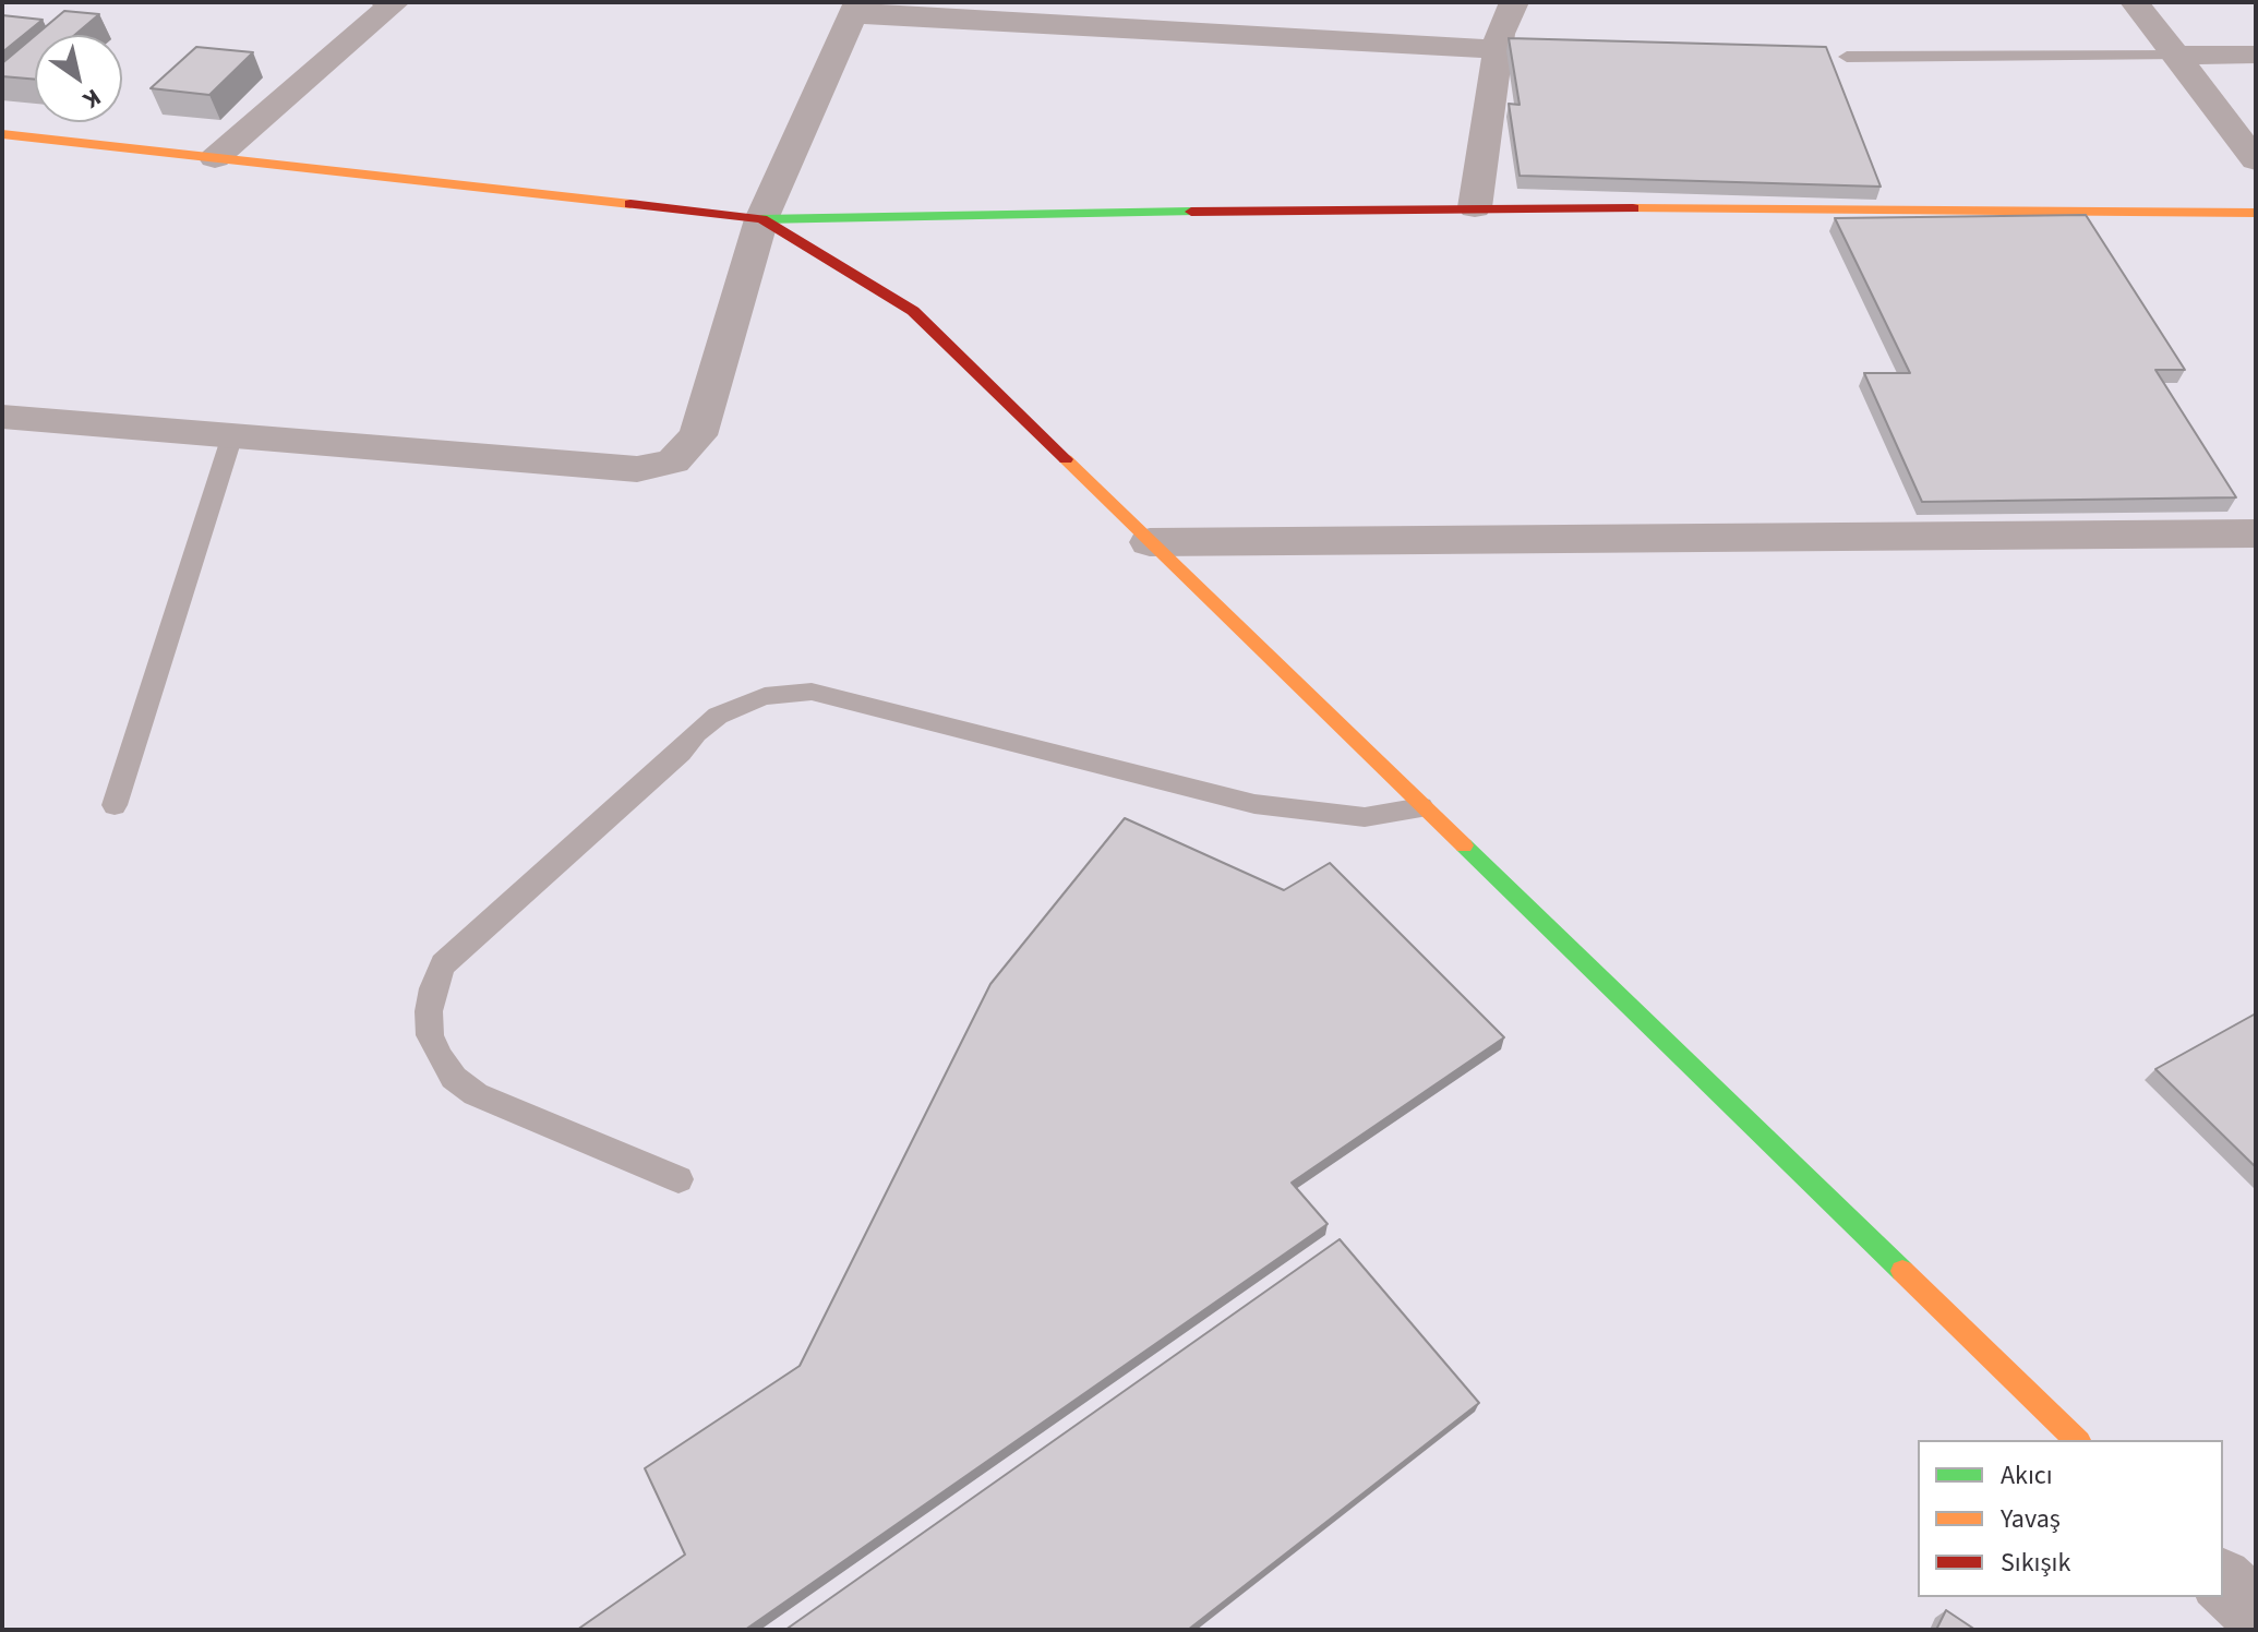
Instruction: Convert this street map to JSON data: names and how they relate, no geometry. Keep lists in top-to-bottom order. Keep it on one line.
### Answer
{"legend":["Akıcı","Yavaş","Sıkışık"],"north":"bottom right"}
